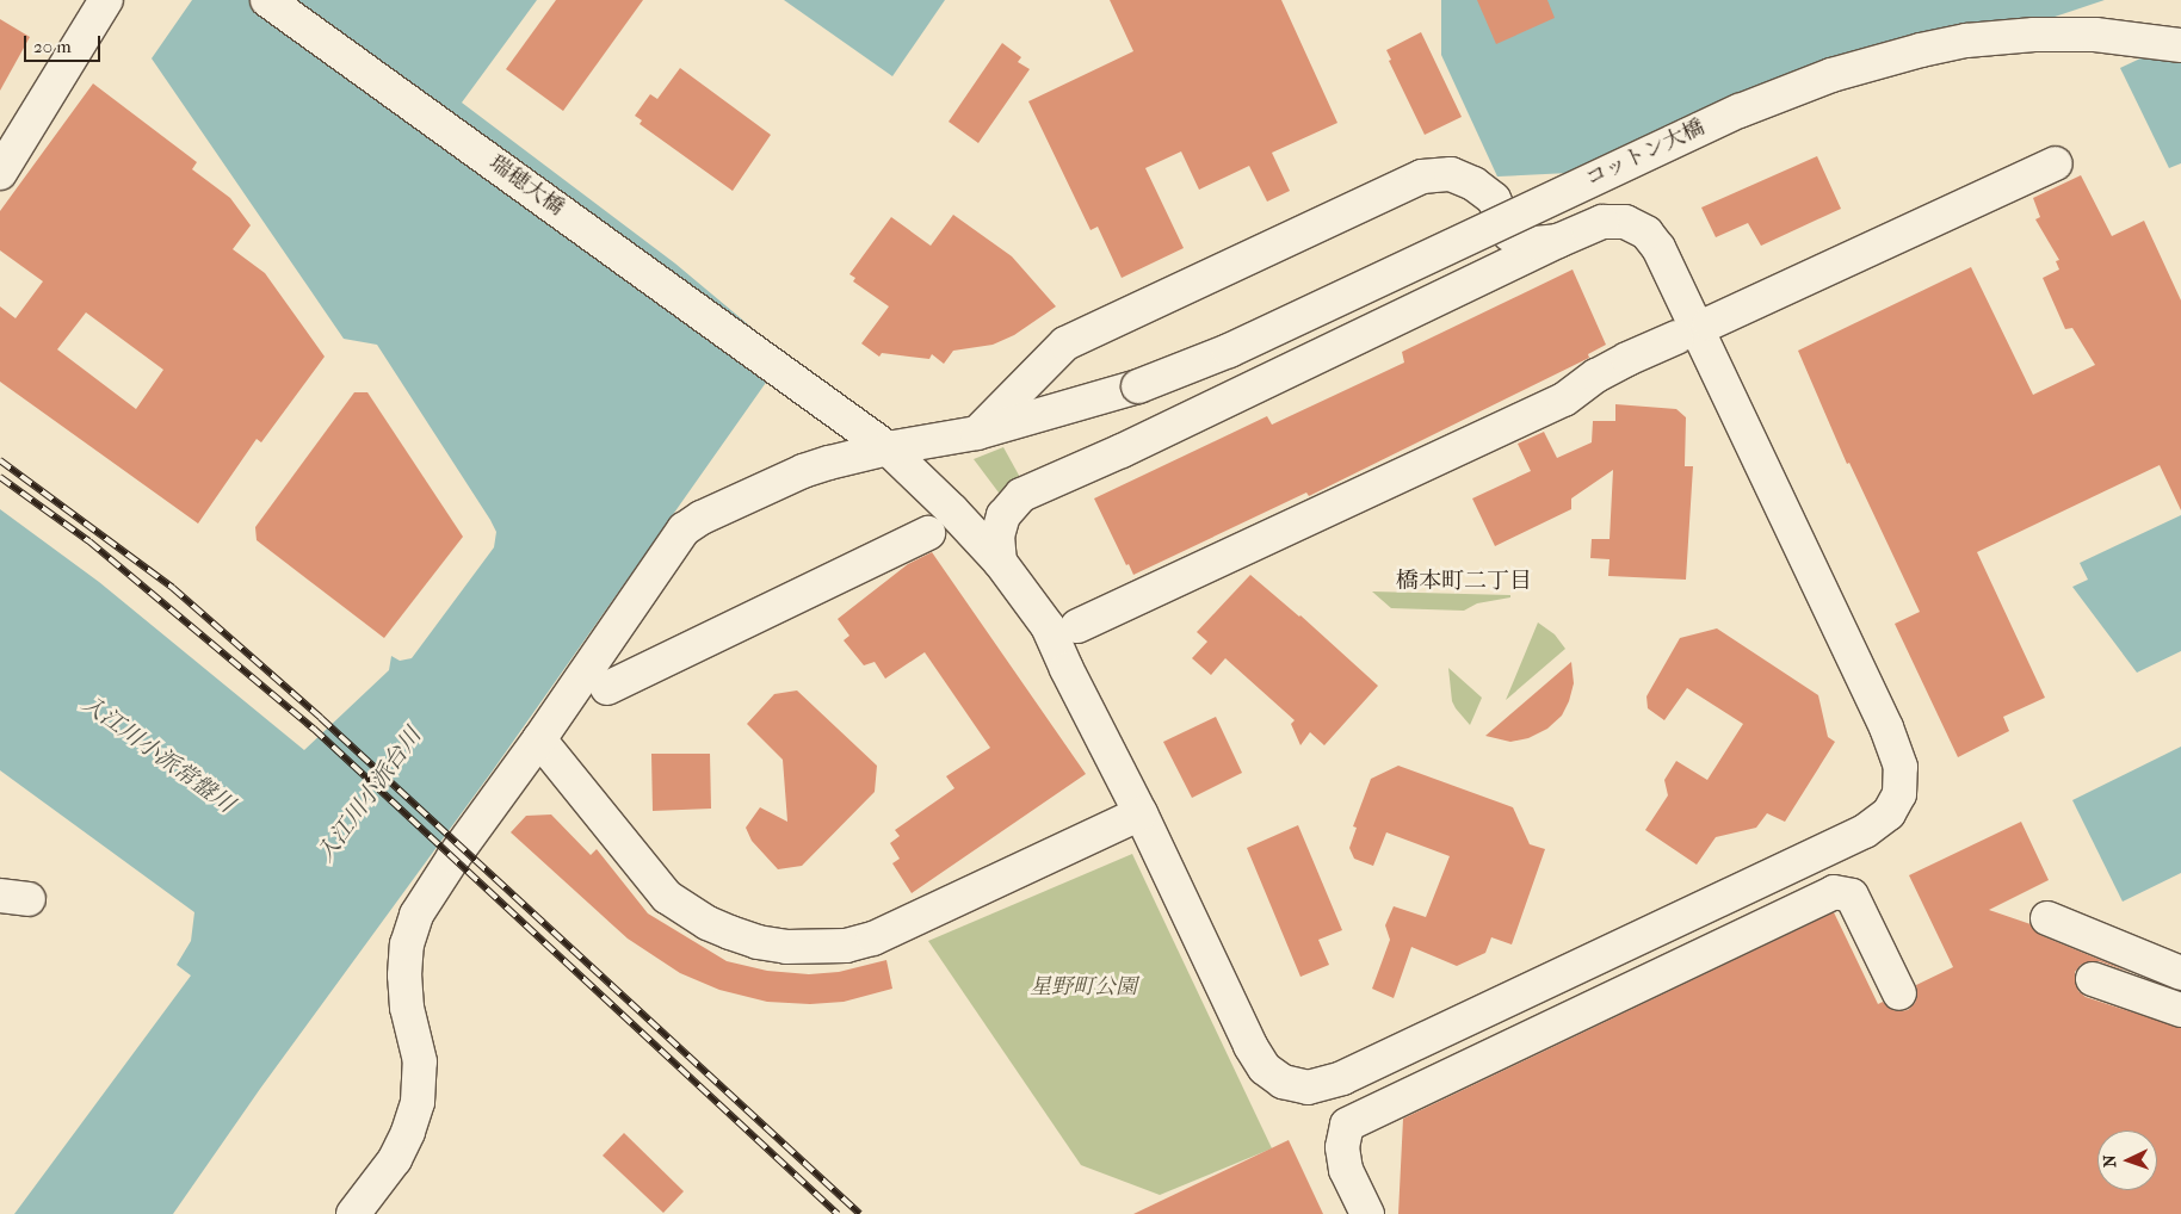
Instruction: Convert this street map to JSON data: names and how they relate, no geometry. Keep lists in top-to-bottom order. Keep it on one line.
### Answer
{"streets":{"street":["コットン大橋","瑞穂大橋"]},"crossings":[["コットン大橋","瑞穂大橋"]],"districts":["橋本町二丁目"],"water":["入江川小派常盤川","入江川小派台川"],"parks":["星野町公園"],"scale_bar":"20 m","north":"left"}
